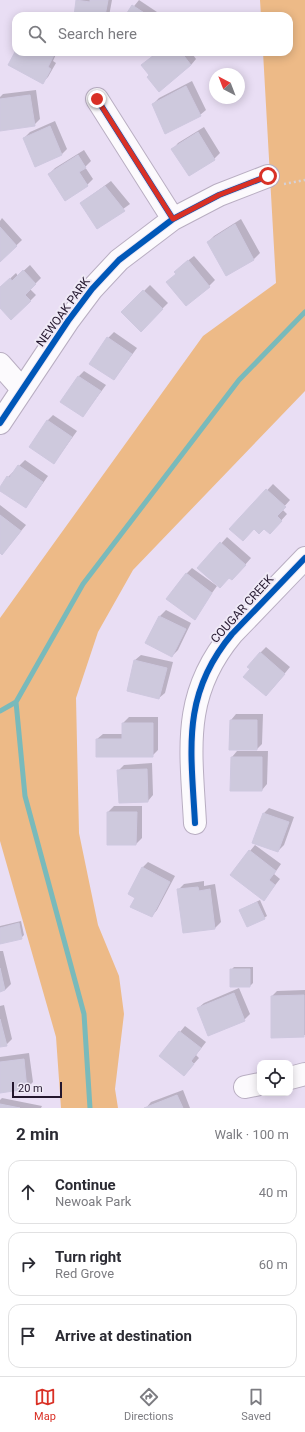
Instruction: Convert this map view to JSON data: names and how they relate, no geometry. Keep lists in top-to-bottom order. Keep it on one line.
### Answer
{"streets":{"street":["NEWOAK PARK","COUGAR CREEK"]},"scale_bar":"20 m","north":"top left","page":{"search":"Search here","scale":"20 m","heading":["2 min","Walk · 100 m"],"list":[["Continue","Newoak Park","40 m"],["Turn right","Red Grove","60 m"],"Arrive at destination"],"nav":["Map","Directions","Saved"]}}
